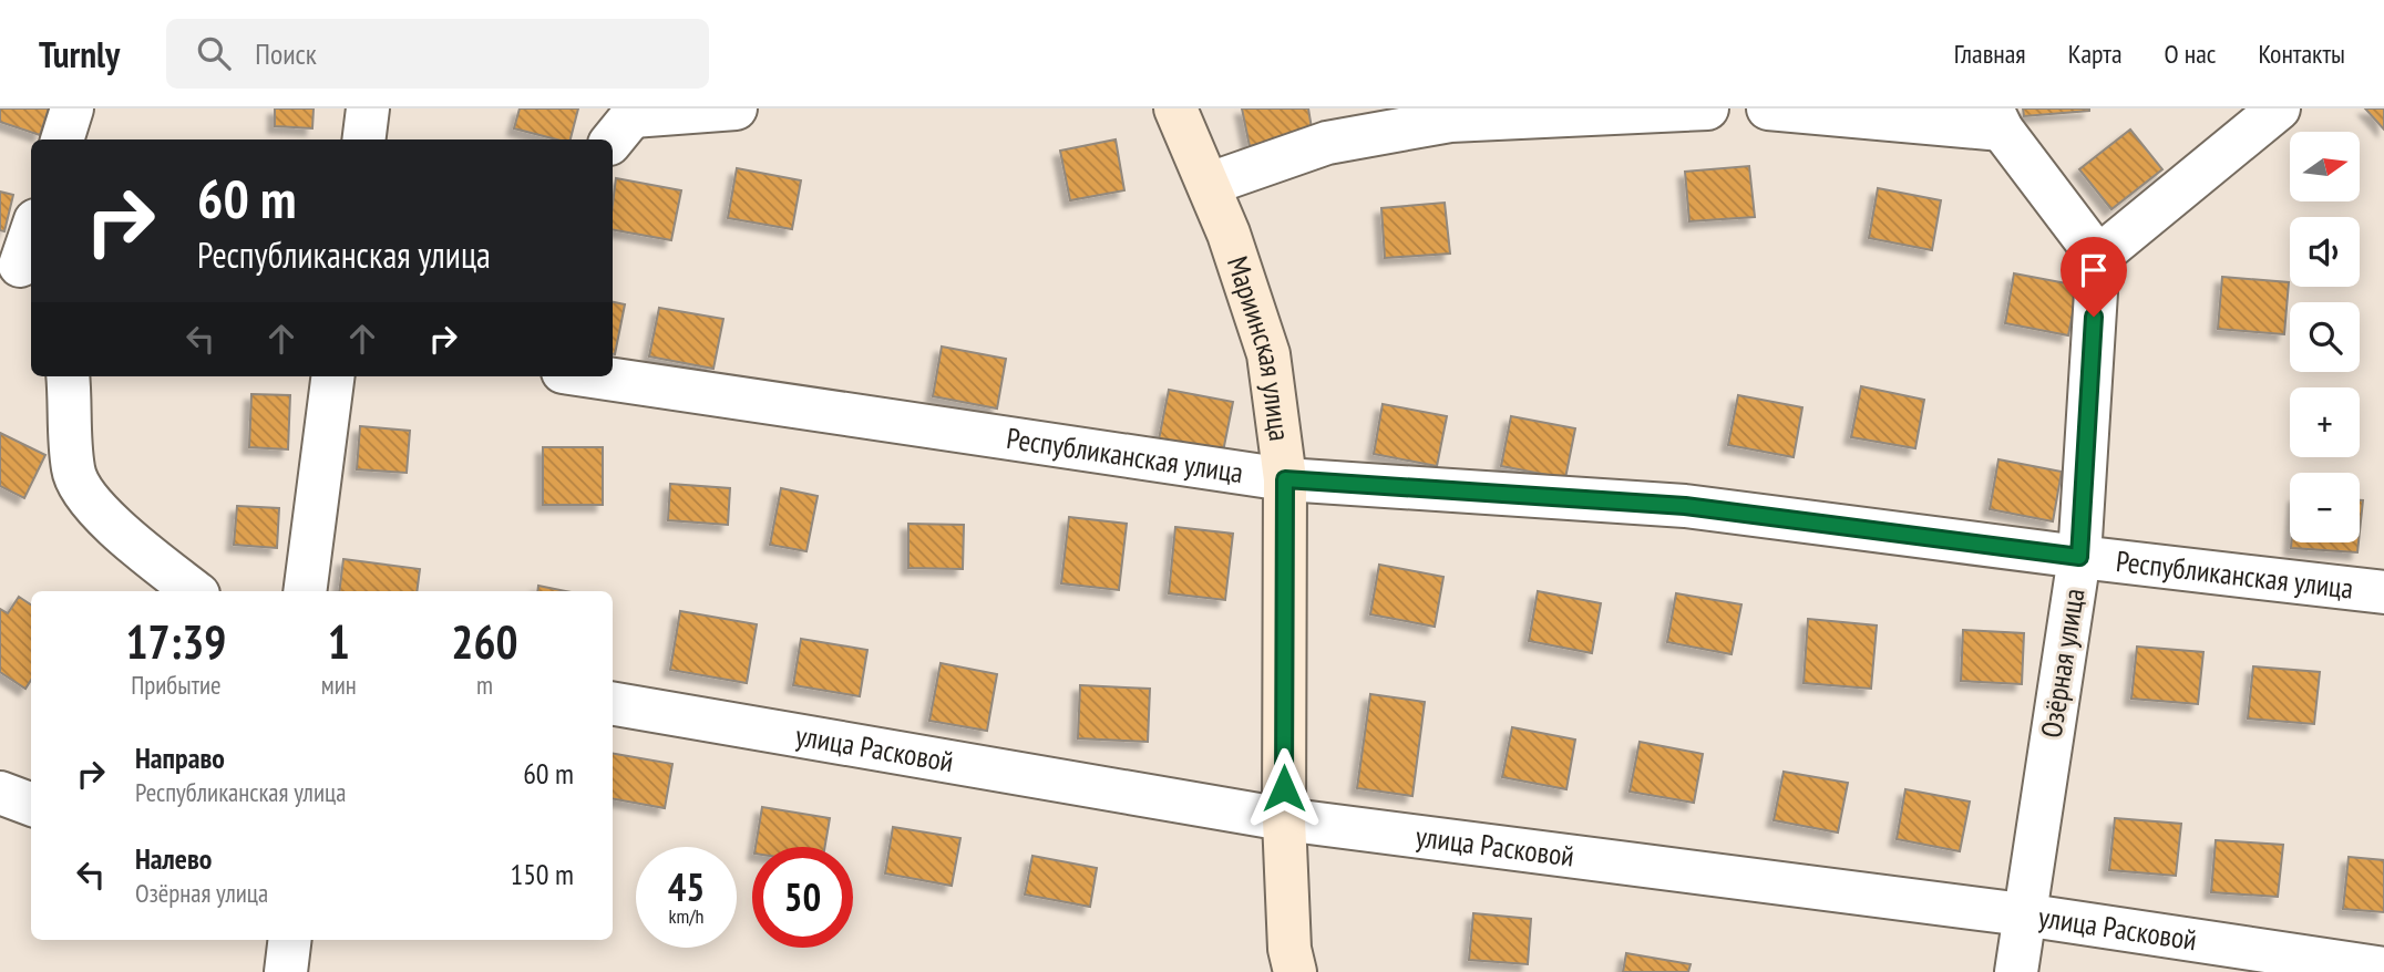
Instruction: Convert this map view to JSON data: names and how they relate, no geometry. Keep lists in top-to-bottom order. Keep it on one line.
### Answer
{"streets":{"main road":["Мариинская улица"],"street":["Республиканская улица","Озёрная улица","улица Расковой"]},"crossings":[["Мариинская улица","Республиканская улица"],["Мариинская улица","улица Расковой"],["Республиканская улица","Озёрная улица"],["Озёрная улица","улица Расковой"]],"north":"right","page":{"header":"Turnly","search":"Поиск","nav":["Главная","Карта","О нас","Контакты"],"map_buttons":["+","−"],"turn":["60 m","Республиканская улица"],"eta":["17:39","Прибытие","1","мин","260","m"],"list":[{"name":"Направо","note":"Республиканская улица","value":"60 m"},{"name":"Налево","note":"Озёрная улица","value":"150 m"}],"speed":"45 km/h","limit":"50"}}
